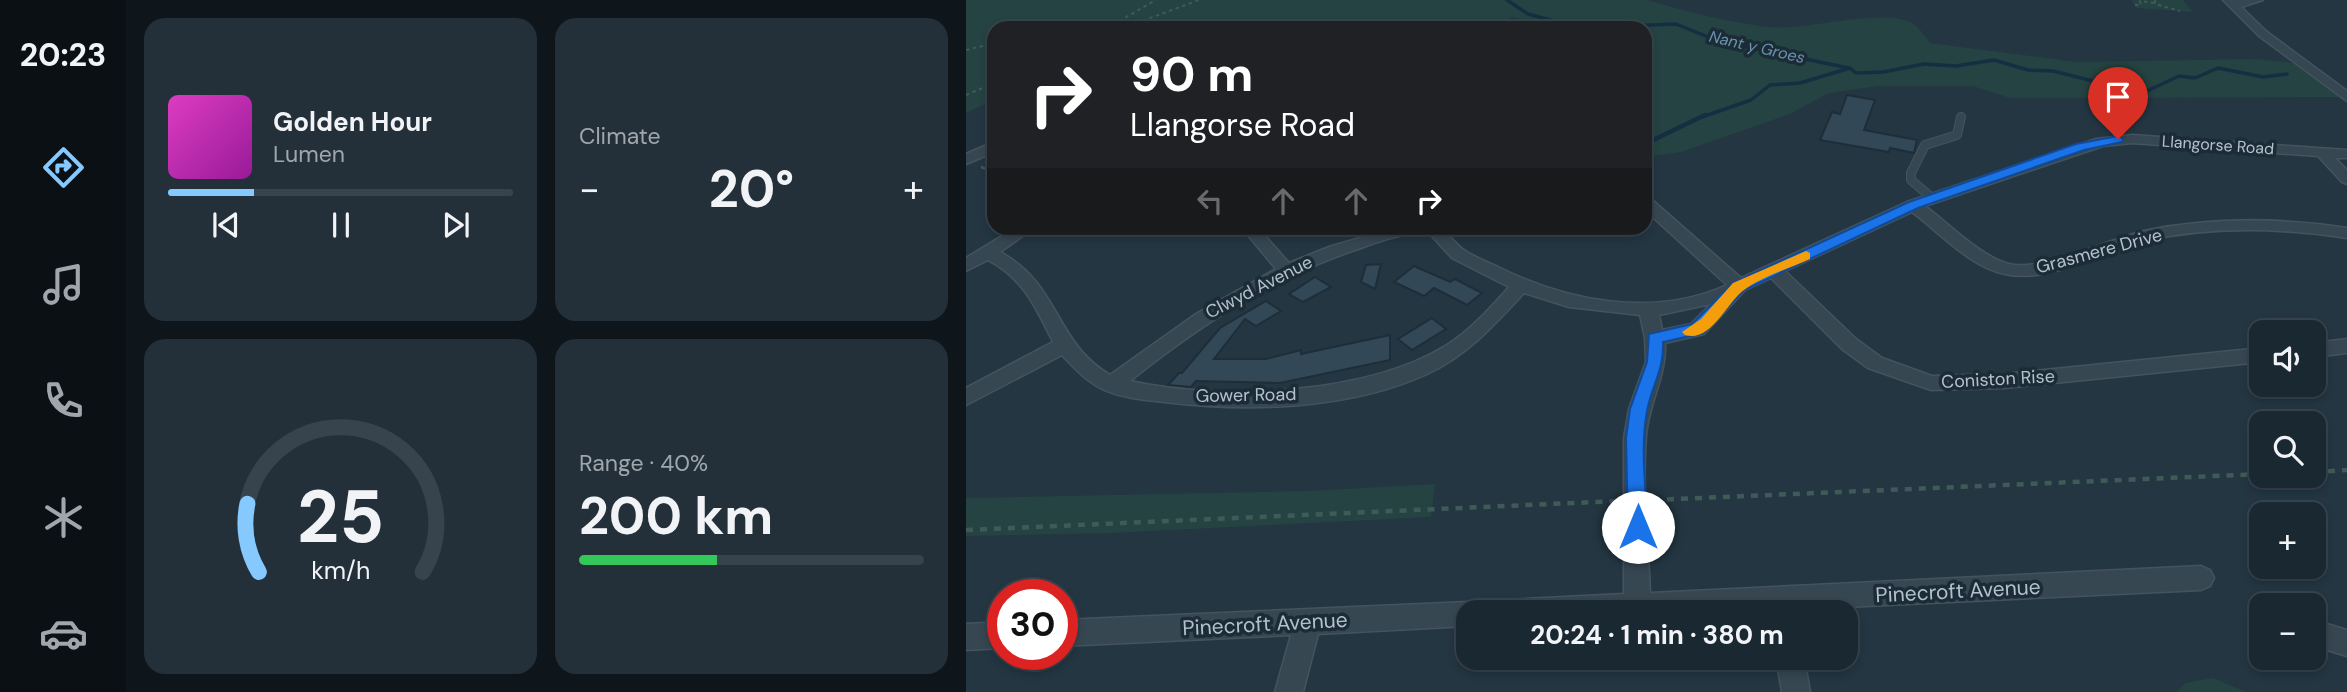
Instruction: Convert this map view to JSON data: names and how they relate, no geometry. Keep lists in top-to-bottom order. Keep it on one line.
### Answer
{"streets":{"street":["Llangorse Road","Grasmere Drive","Clwyd Avenue","Coniston Rise","Gower Road","Pinecroft Avenue"]},"crossings":[["Llangorse Road","Grasmere Drive"],["Llangorse Road","Coniston Rise"],["Llangorse Road","Gower Road"],["Clwyd Avenue","Gower Road"]],"water":["Nant y Groes"],"page":{"tabs":"20:23","tile":["Climate",["Range · 40%","200 km"]],"turn":["90 m","Llangorse Road"],"song":["Golden Hour","Lumen"],"heat":["−","20°","+"],"map_buttons":["+","−"],"limit":"30","trip":"20:24 · 1 min · 380 m","gauge":["25","km/h"]}}
